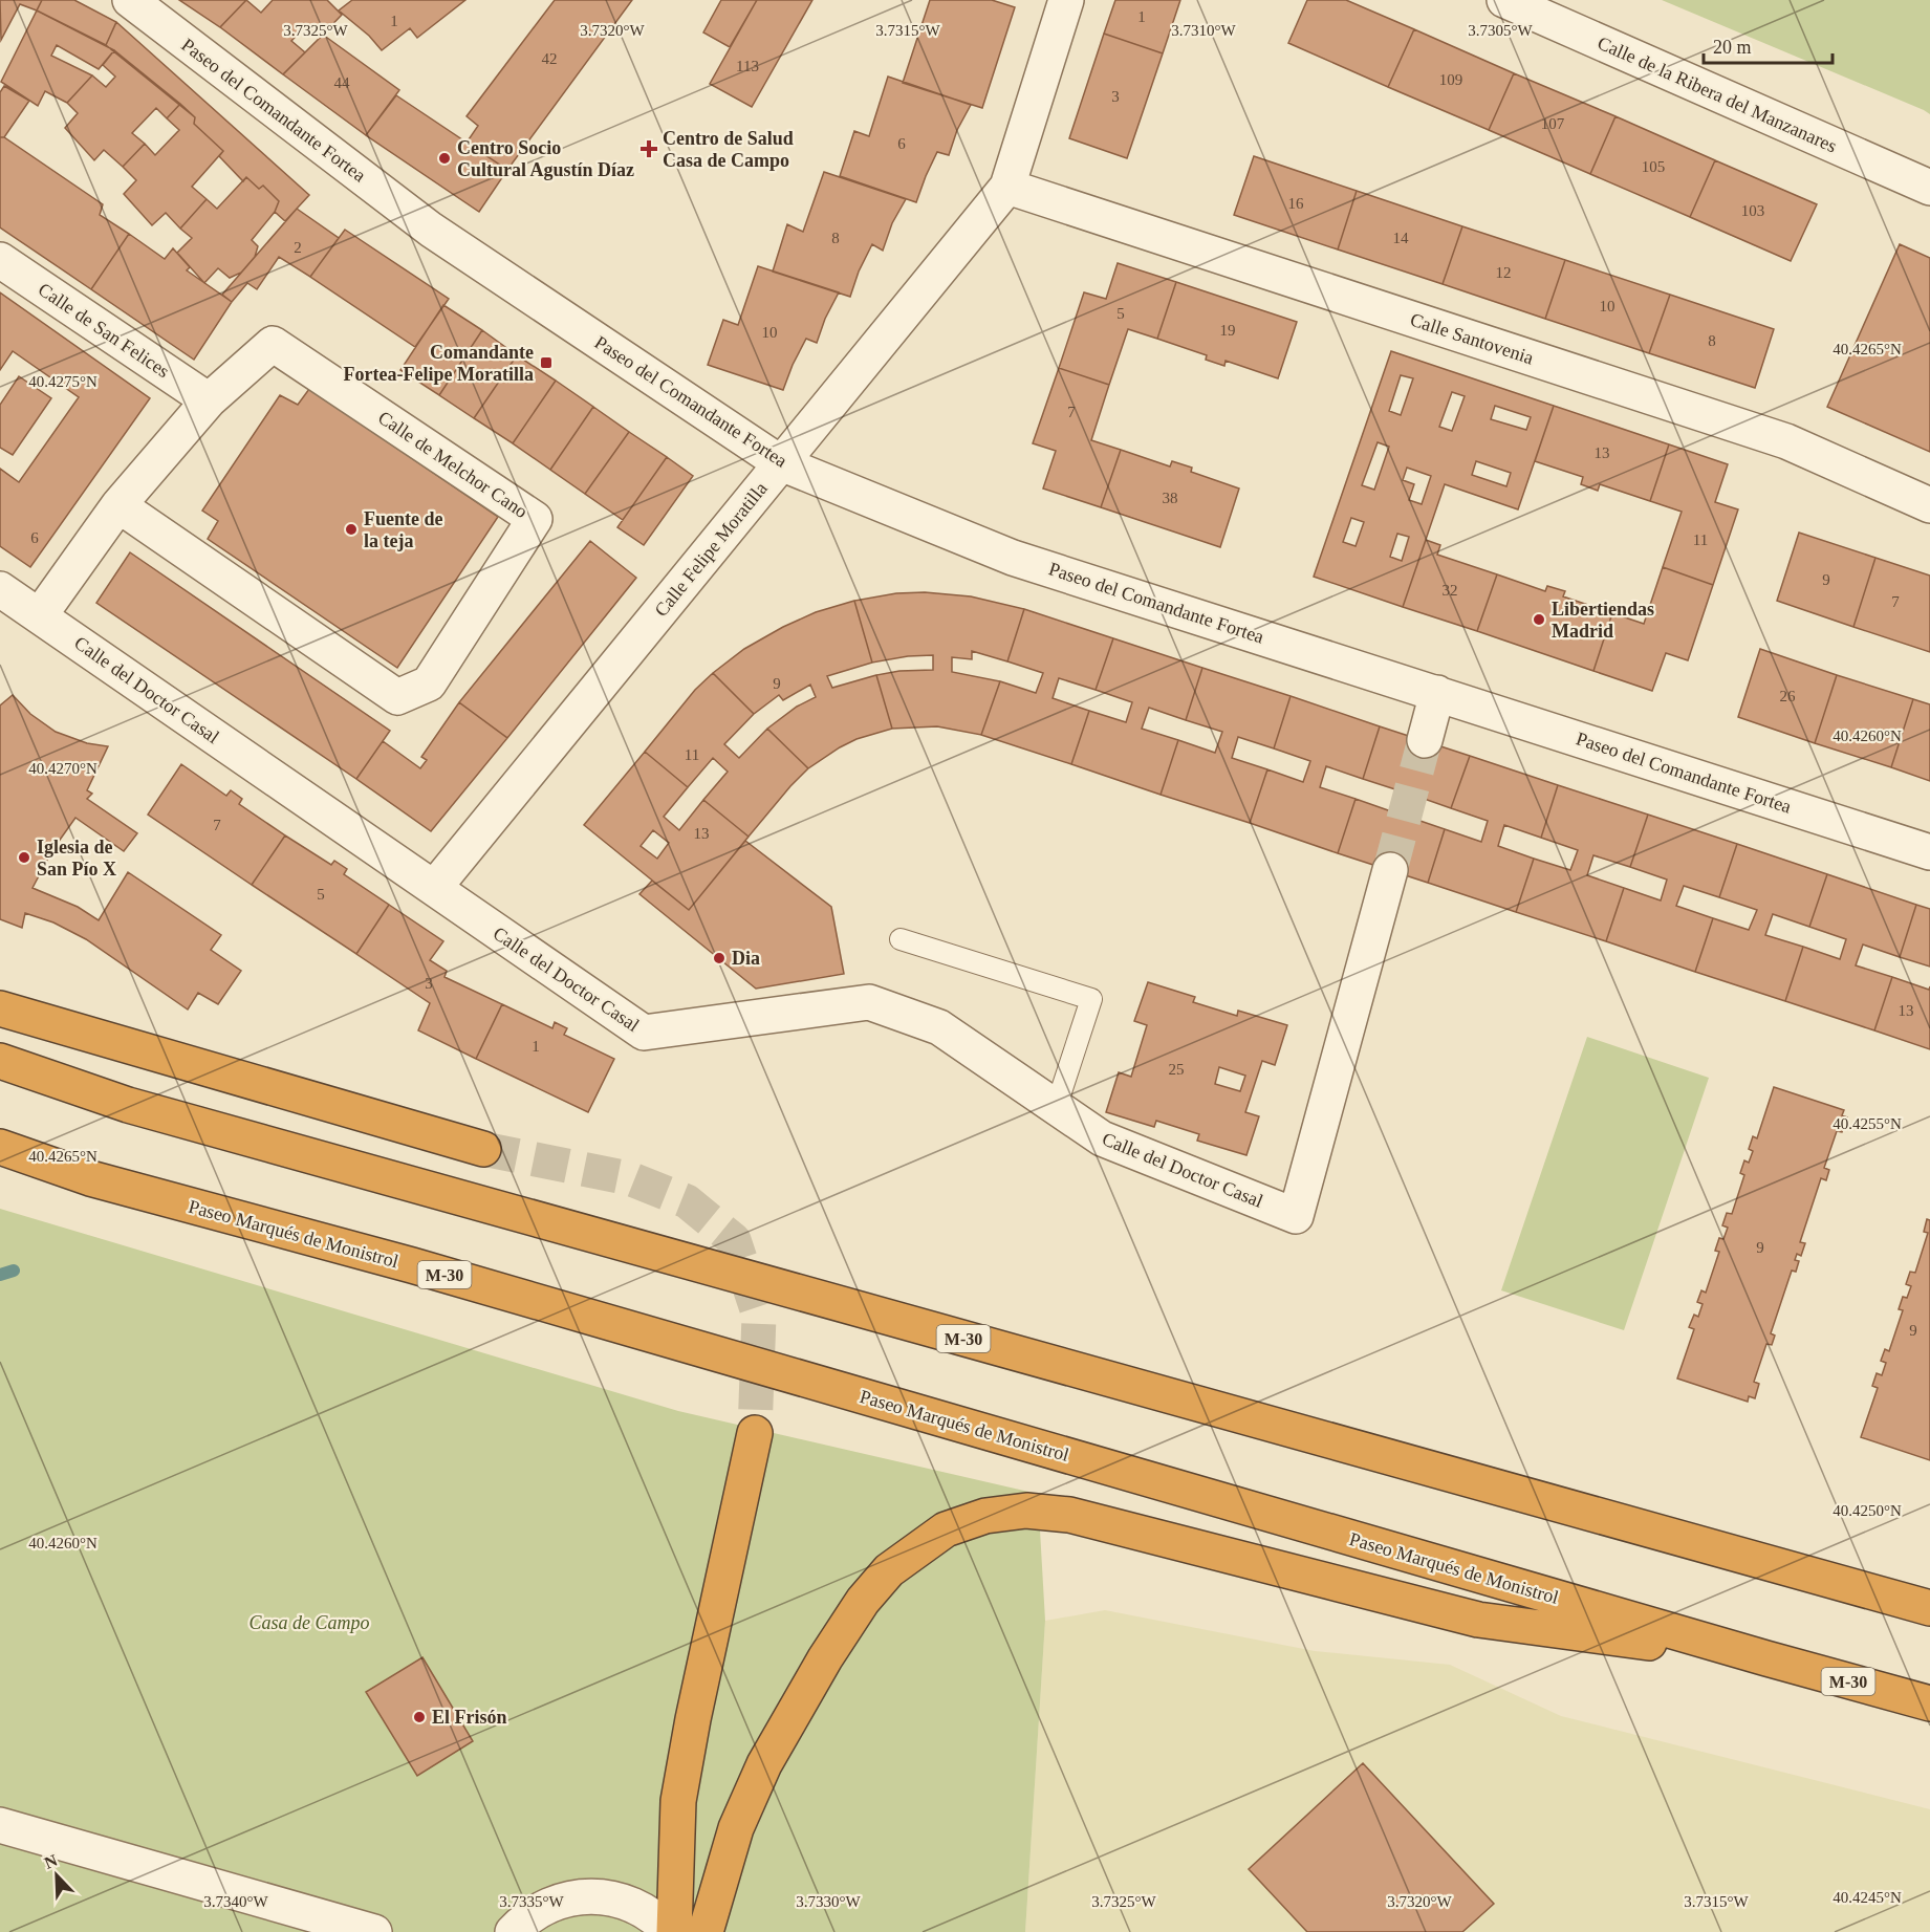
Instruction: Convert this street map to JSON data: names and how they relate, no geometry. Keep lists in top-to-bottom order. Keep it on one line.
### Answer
{"streets":{"highway":["Paseo Marqués de Monistrol","M-30"],"street":["Calle de la Ribera del Manzanares","Paseo del Comandante Fortea","Calle de San Felices","Calle Santovenia","Calle de Melchor Cano","Calle Felipe Moratilla","Calle del Doctor Casal"]},"crossings":[["Paseo del Comandante Fortea","Calle Felipe Moratilla"],["Calle de San Felices","Calle de Melchor Cano"],["Calle Santovenia","Calle Felipe Moratilla"],["Calle de Melchor Cano","Calle del Doctor Casal"],["Calle Felipe Moratilla","Calle del Doctor Casal"]],"parks":["Casa de Campo"],"places":{"health":["Centro de Salud Casa de Campo"],"other":["Centro Socio Cultural Agustín Díaz","Fuente de la teja","Libertiendas Madrid","Iglesia de San Pío X","Dia","El Frisón"],"transit":["Comandante Fortea-Felipe Moratilla"]},"house_numbers":["1","1","42","113","109","44","3","107","6","105","16","103","8","14","2","12","10","5","19","10","8","7","13","38","6","11","9","32","7","9","26","11","7","13","5","3","13","1","25","9","9"],"scale_bar":"20 m","north":"top left","coordinates":["3.7325°W","3.7320°W","3.7315°W","3.7310°W","3.7305°W","40.4265°N","40.4275°N","40.4260°N","40.4270°N","40.4255°N","40.4250°N","40.4245°N","3.7340°W","3.7335°W","3.7330°W"]}
